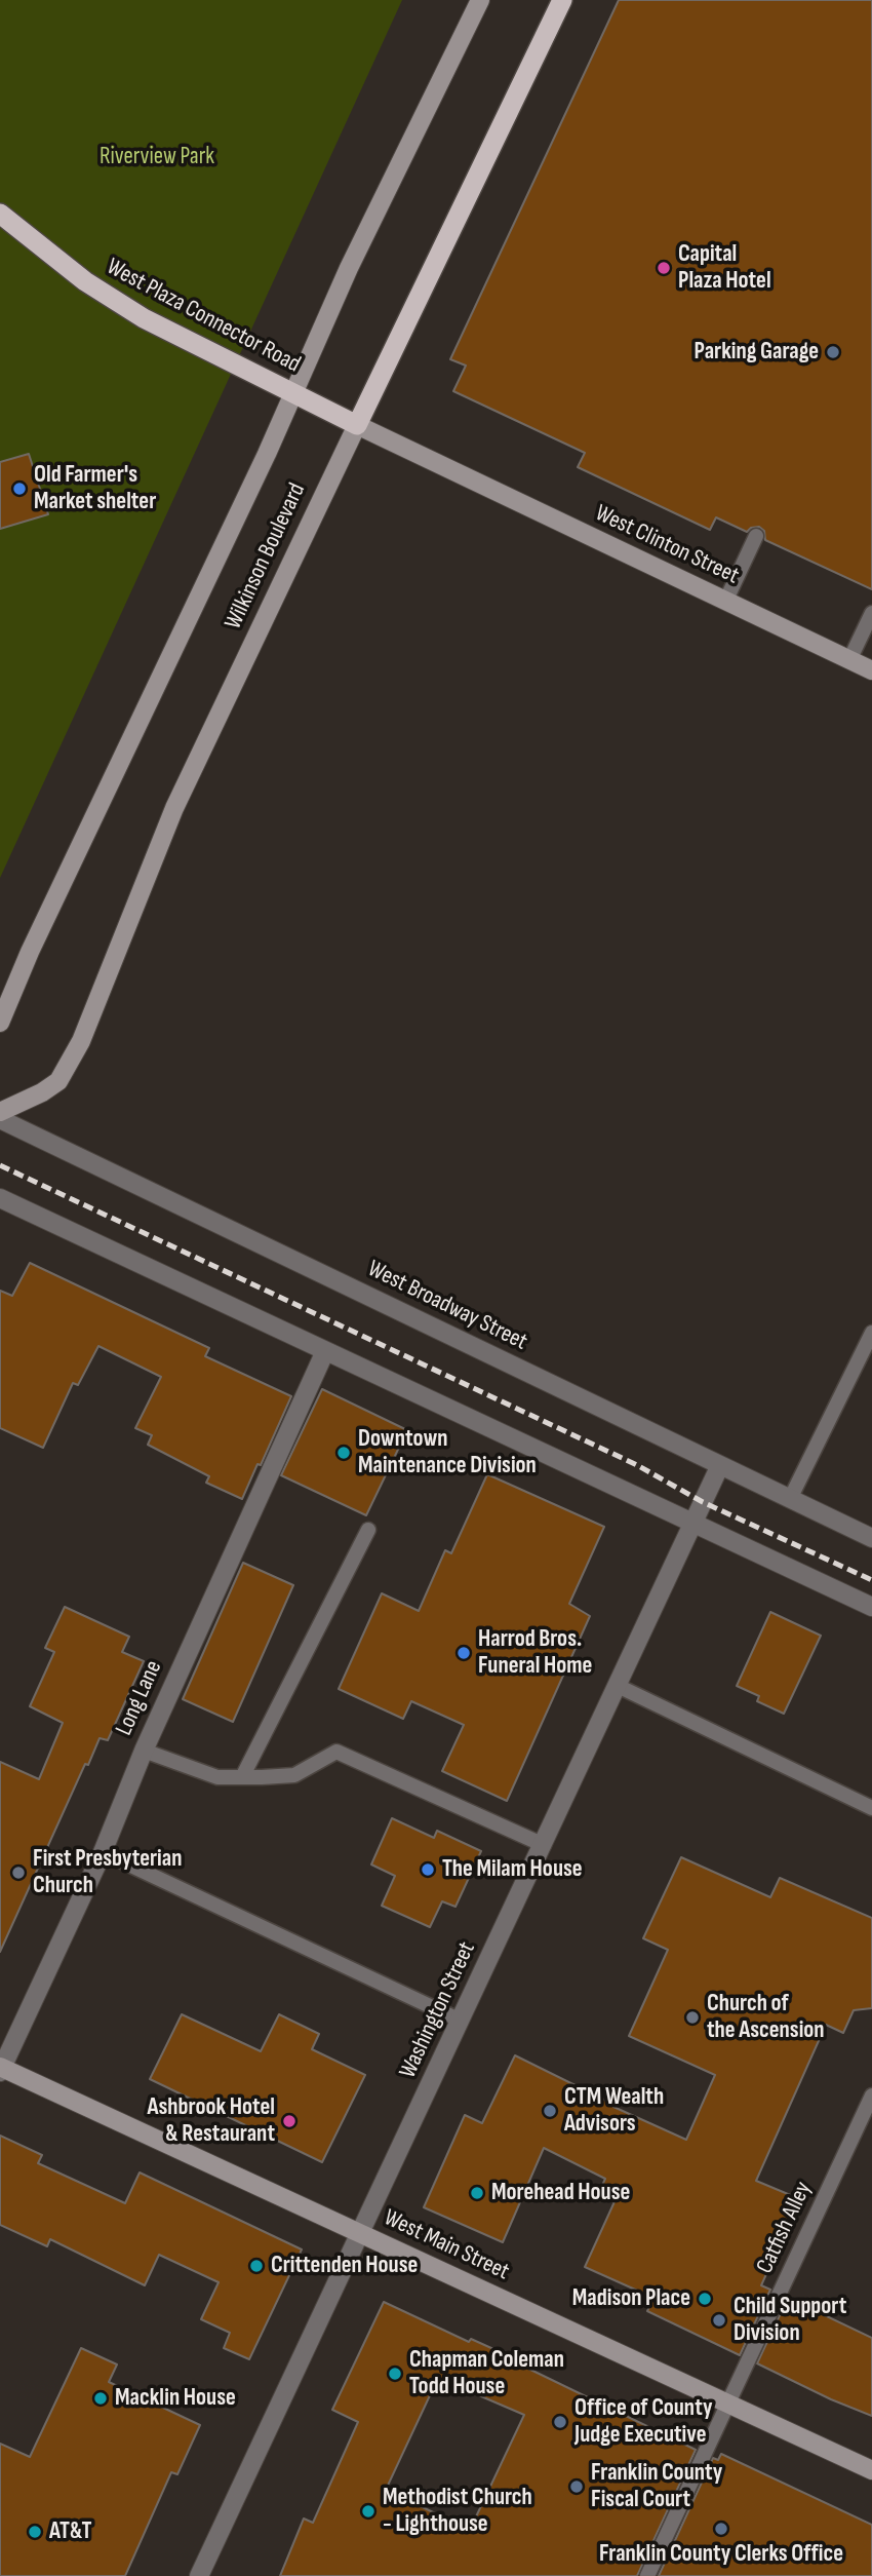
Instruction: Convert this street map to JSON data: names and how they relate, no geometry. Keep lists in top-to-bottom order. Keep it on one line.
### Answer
{"streets":{"highway":["West Plaza Connector Road","Wilkinson Boulevard"],"main road":["West Clinton Street","West Main Street"],"street":["West Broadway Street","Long Lane","Washington Street"],"lane":["Catfish Alley"]},"crossings":[["West Plaza Connector Road","West Clinton Street"],["West Plaza Connector Road","Wilkinson Boulevard"],["West Clinton Street","Wilkinson Boulevard"],["West Broadway Street","Washington Street"],["Long Lane","West Main Street"],["Washington Street","West Main Street"],["Catfish Alley","West Main Street"]],"parks":["Riverview Park"],"places":["Capital Plaza Hotel","Parking Garage","Old Farmer's Market shelter","Downtown Maintenance Division","Harrod Bros. Funeral Home","The Milam House","First Presbyterian Church","Church of the Ascension","CTM Wealth Advisors","Ashbrook Hotel & Restaurant","Morehead House","Crittenden House","Madison Place","Child Support Division","Chapman Coleman Todd House","Macklin House","Office of County Judge Executive","Franklin County Fiscal Court","Methodist Church - Lighthouse","Franklin County Clerks Office","AT&T"]}
